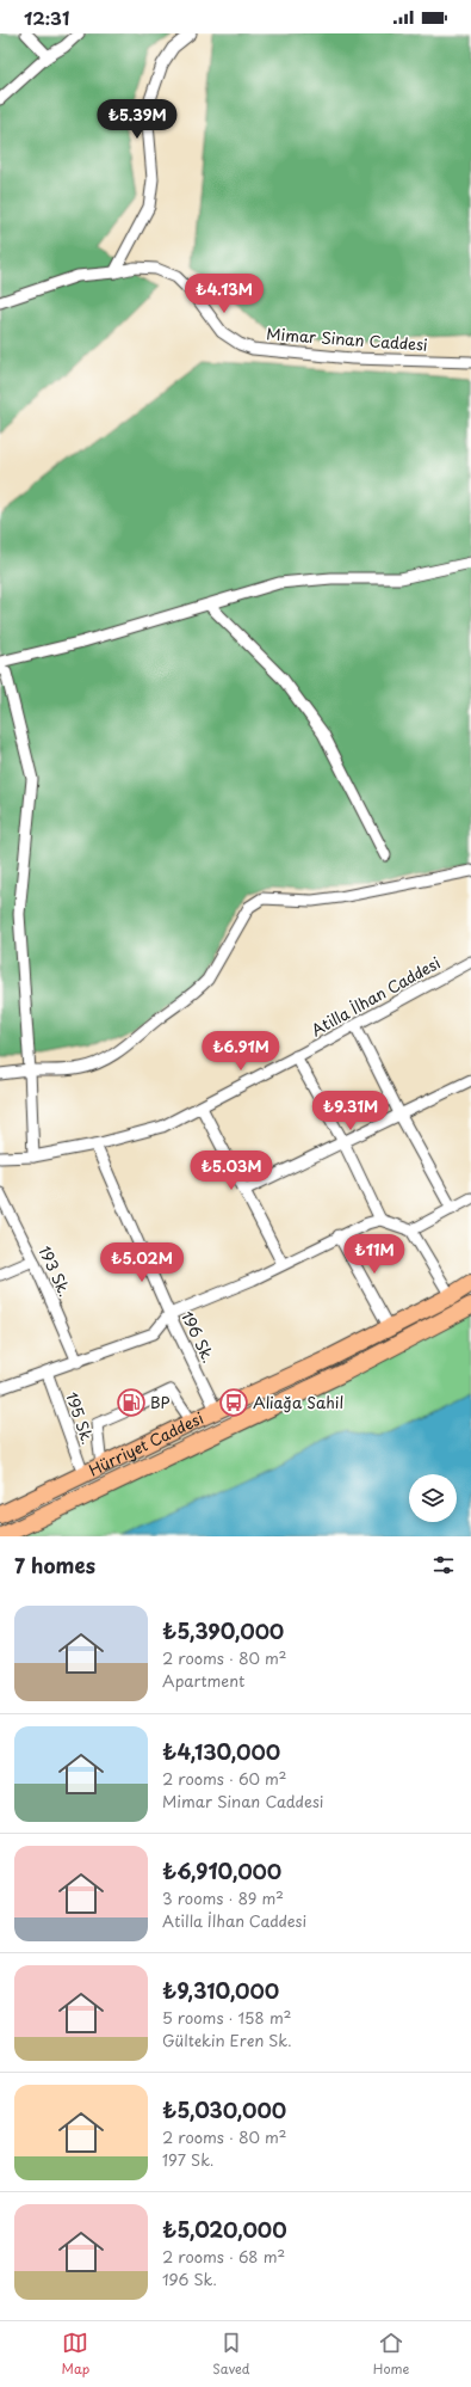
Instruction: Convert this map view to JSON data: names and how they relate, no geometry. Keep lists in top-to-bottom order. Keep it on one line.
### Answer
{"streets":{"highway":["Hürriyet Caddesi"],"street":["Mimar Sinan Caddesi","Atilla İlhan Caddesi","193 Sk.","196 Sk.","195 Sk."]},"crossings":[["Atilla İlhan Caddesi","196 Sk."],["196 Sk.","Hürriyet Caddesi"],["195 Sk.","Hürriyet Caddesi"]],"places":{"fuel station":["BP"],"bus stop":["Aliağa Sahil"]},"page":{"status":"12:31","price":["₺5.39M","₺4.13M","₺6.91M","₺9.31M","₺5.03M","₺11M","₺5.02M"],"heading":"7 homes","list":[{"name":"₺5,390,000","note":"2 rooms · 80 m² · Apartment"},{"name":"₺4,130,000","note":"2 rooms · 60 m² · Mimar Sinan Caddesi"},{"name":"₺6,910,000","note":"3 rooms · 89 m² · Atilla İlhan Caddesi"},{"name":"₺9,310,000","note":"5 rooms · 158 m² · Gültekin Eren Sk."},{"name":"₺5,030,000","note":"2 rooms · 80 m² · 197 Sk."},{"name":"₺5,020,000","note":"2 rooms · 68 m² · 196 Sk."}],"tabs":["Map","Saved","Home"]}}
